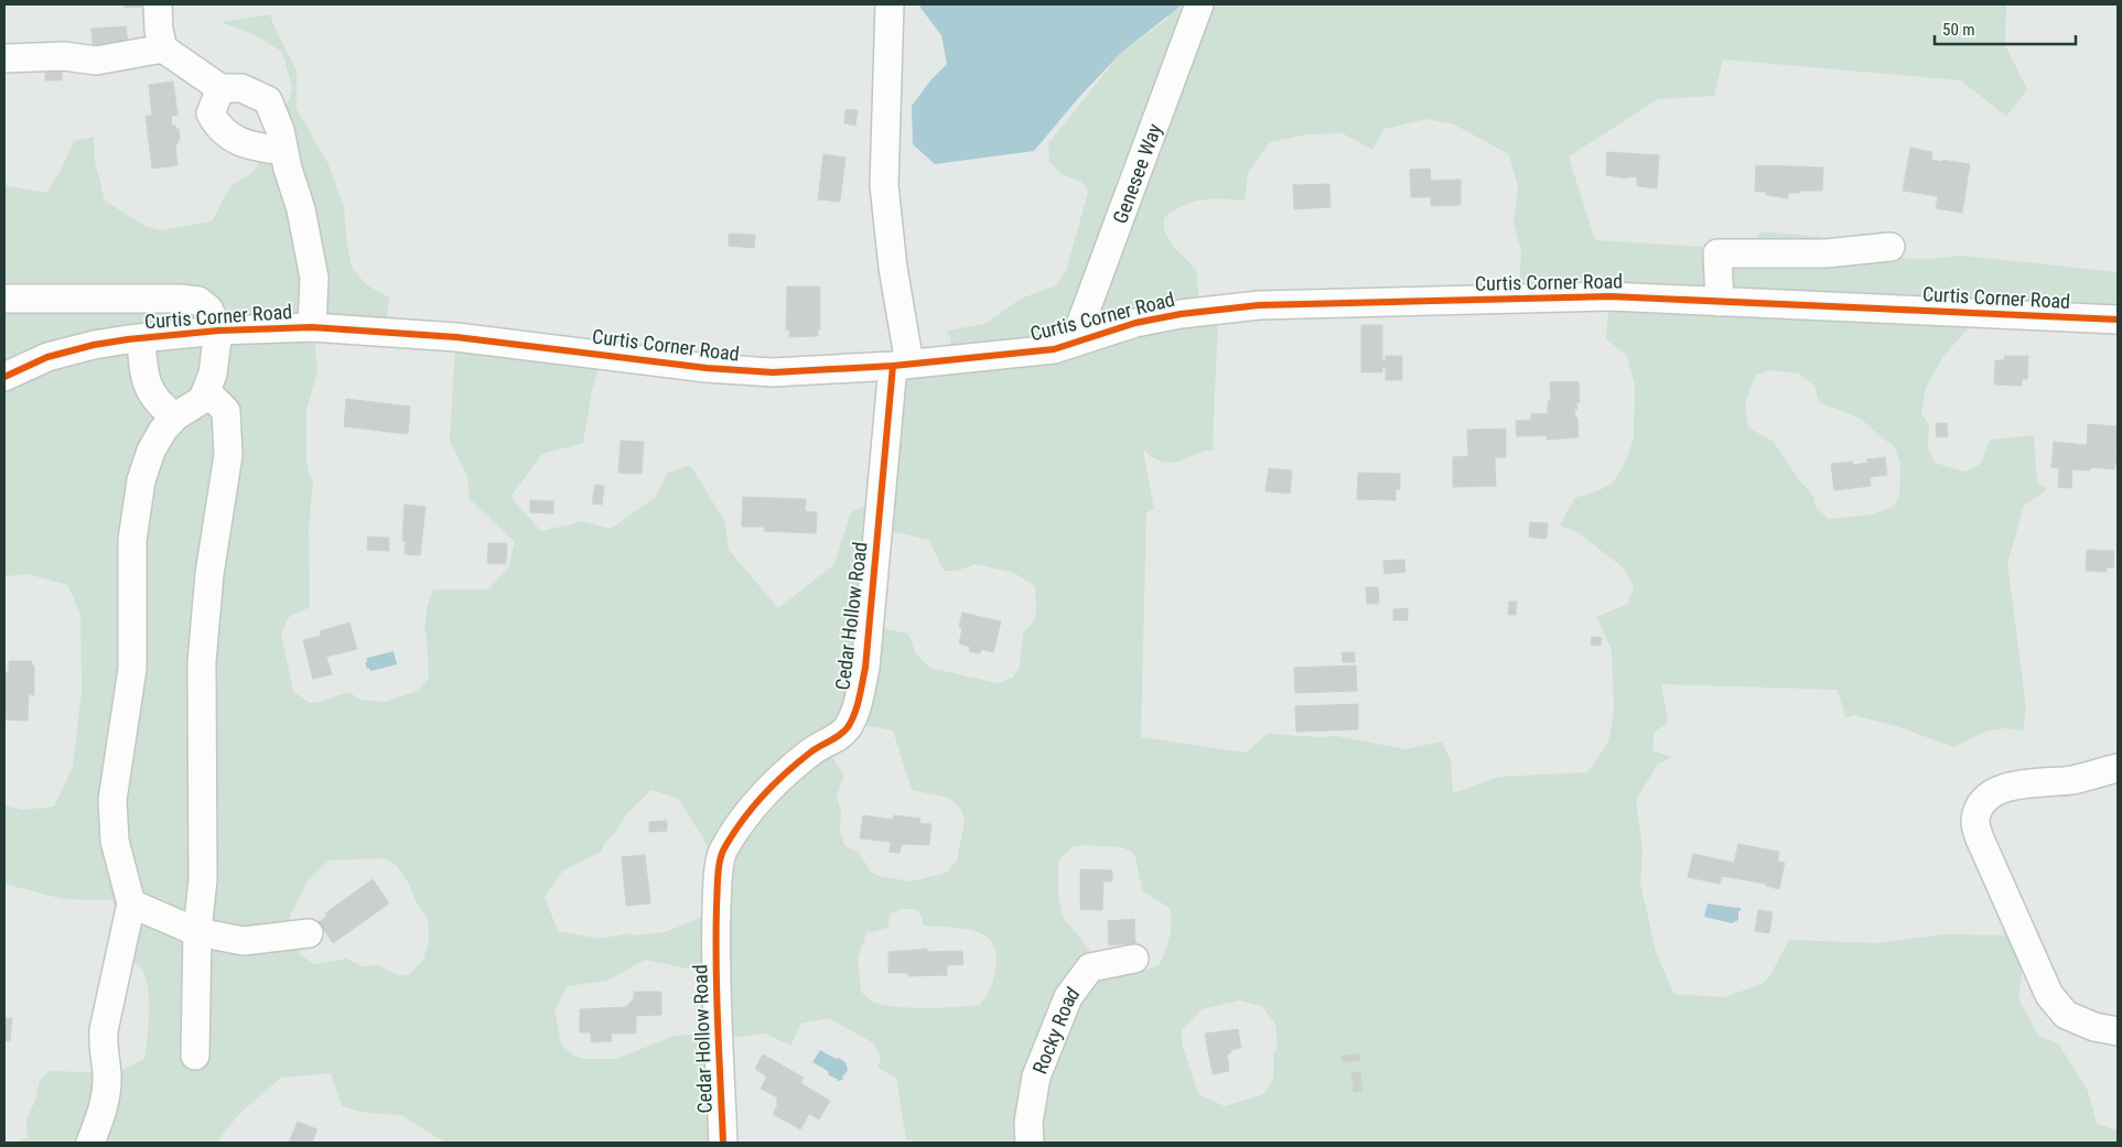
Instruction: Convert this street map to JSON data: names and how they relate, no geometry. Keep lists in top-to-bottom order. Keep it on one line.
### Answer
{"streets":{"street":["Genesee Way","Curtis Corner Road","Cedar Hollow Road","Rocky Road"]},"crossings":[["Genesee Way","Curtis Corner Road"],["Curtis Corner Road","Cedar Hollow Road"]],"scale_bar":"50 m"}
